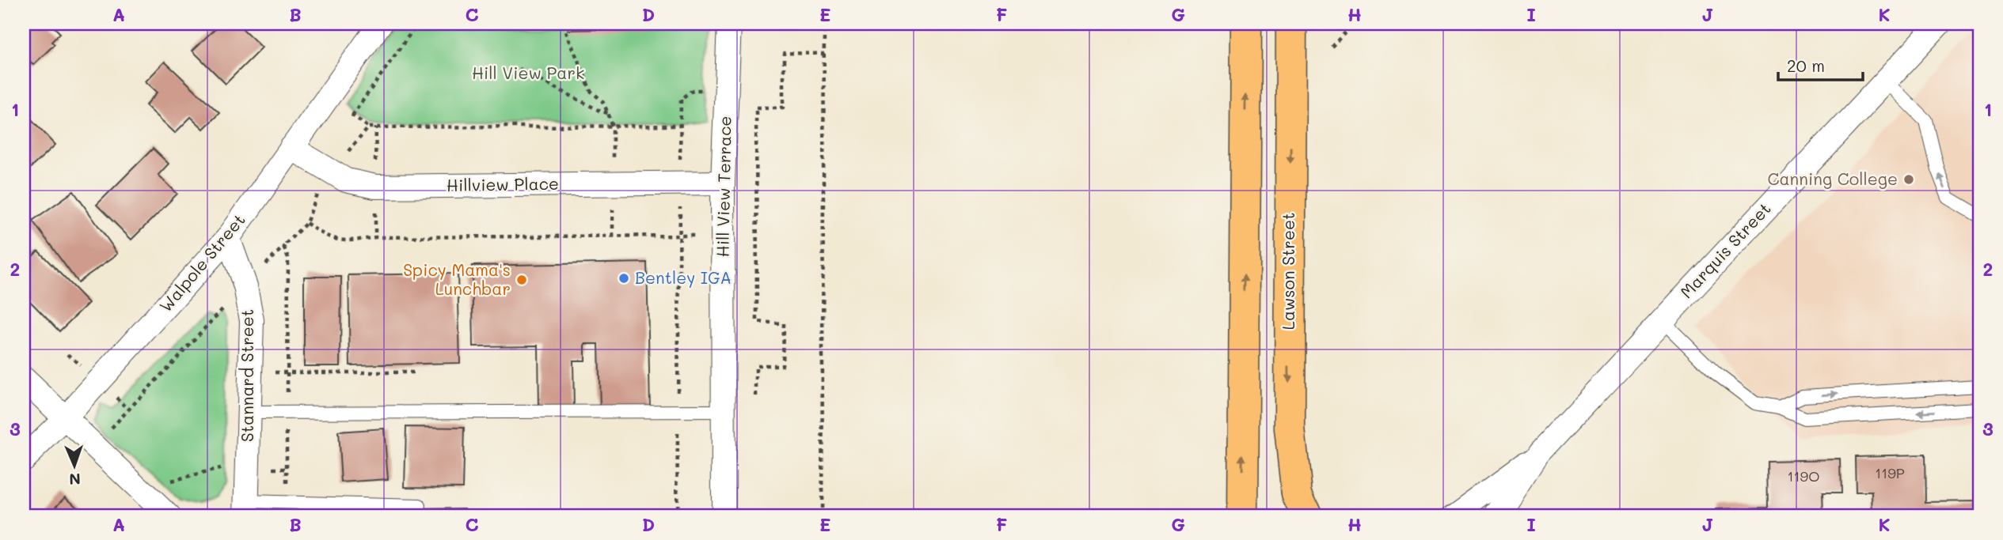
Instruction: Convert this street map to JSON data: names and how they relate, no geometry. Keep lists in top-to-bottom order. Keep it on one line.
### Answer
{"streets":{"main road":["Lawson Street"],"street":["Hillview Place","Hill View Terrace","Marquis Street","Walpole Street","Stannard Street"]},"crossings":[["Hillview Place","Hill View Terrace"],["Hillview Place","Walpole Street"],["Walpole Street","Stannard Street"]],"parks":["Hill View Park"],"places":["Canning College","Bentley IGA","Spicy Mama's Lunchbar"],"house_numbers":["119P","119O"],"scale_bar":"20 m","north":"bottom","grid":{"columns":["A","B","C","D","E","F","G","H","I","J","K"],"rows":["1","2","3"]}}
